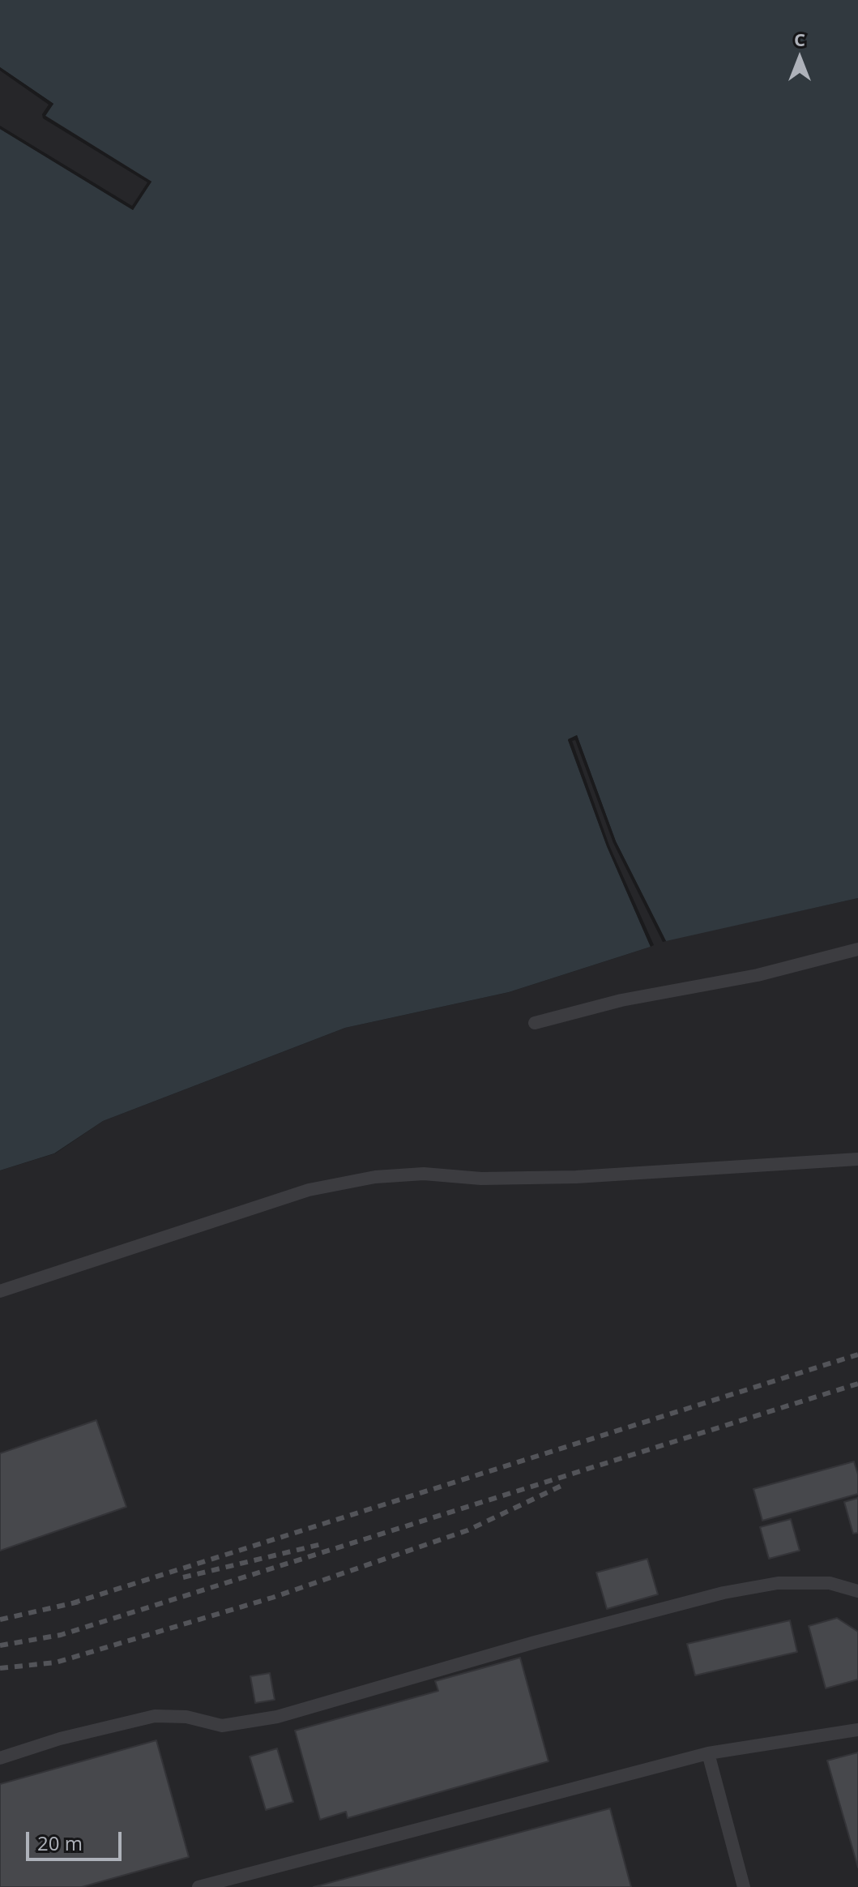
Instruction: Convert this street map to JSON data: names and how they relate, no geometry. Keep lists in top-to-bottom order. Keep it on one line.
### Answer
{"scale_bar":"20 m","north":"top"}
